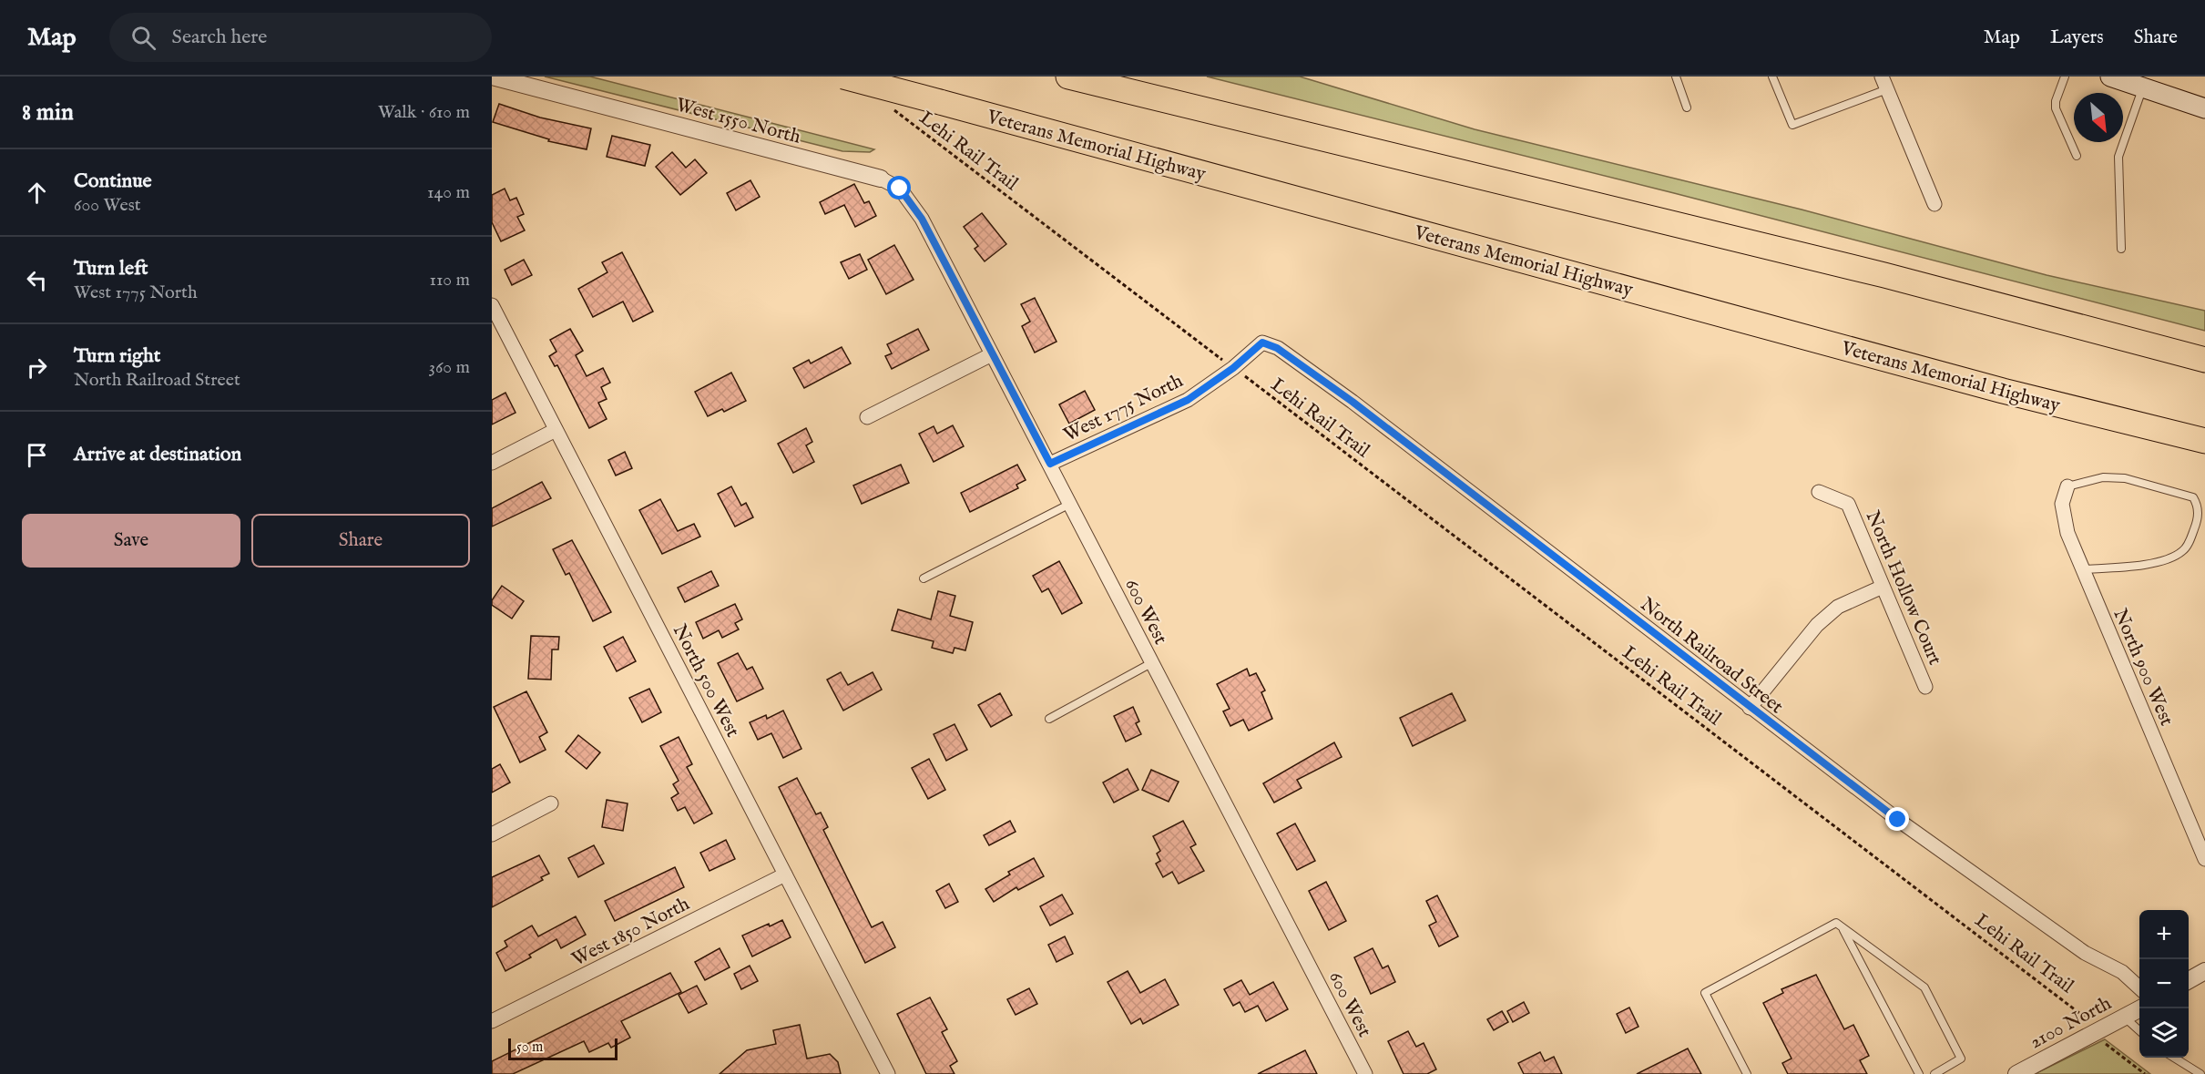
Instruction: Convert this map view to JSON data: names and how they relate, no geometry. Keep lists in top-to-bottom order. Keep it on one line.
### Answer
{"streets":{"highway":["Veterans Memorial Highway"],"street":["West 1550 North","West 1775 North","North Hollow Court","600 West","North Railroad Street","North 900 West","North 500 West","West 1850 North","2100 North"],"path":["Lehi Rail Trail"]},"crossings":[["West 1550 North","600 West"],["West 1775 North","600 West"],["West 1775 North","North Railroad Street"],["North 500 West","West 1850 North"]],"scale_bar":"50 m","north":"bottom right","page":{"header":"Map","search":"Search here","nav":["Map","Layers","Share"],"heading":["8 min","Walk · 610 m"],"list":[["Continue","600 West","140 m"],["Turn left","West 1775 North","110 m"],["Turn right","North Railroad Street","360 m"],"Arrive at destination"],"buttons":["Save","Share"],"map_buttons":["+","−"],"scale":"50 m"}}
